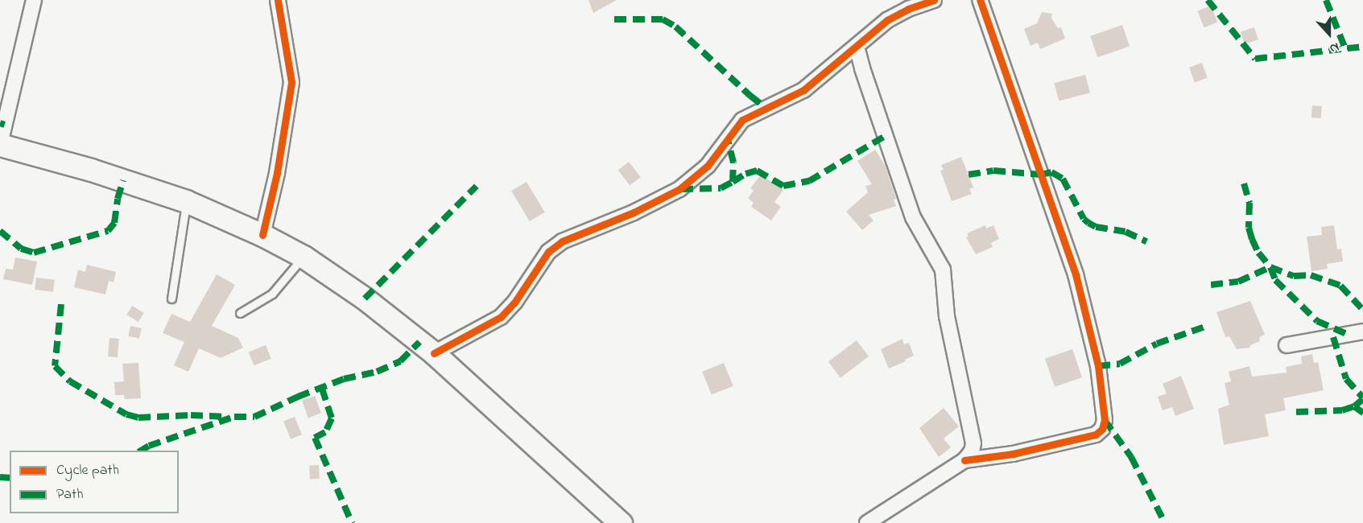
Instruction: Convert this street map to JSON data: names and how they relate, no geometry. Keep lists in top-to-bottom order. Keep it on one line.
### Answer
{"legend":["Cycle path","Path"],"north":"bottom"}
